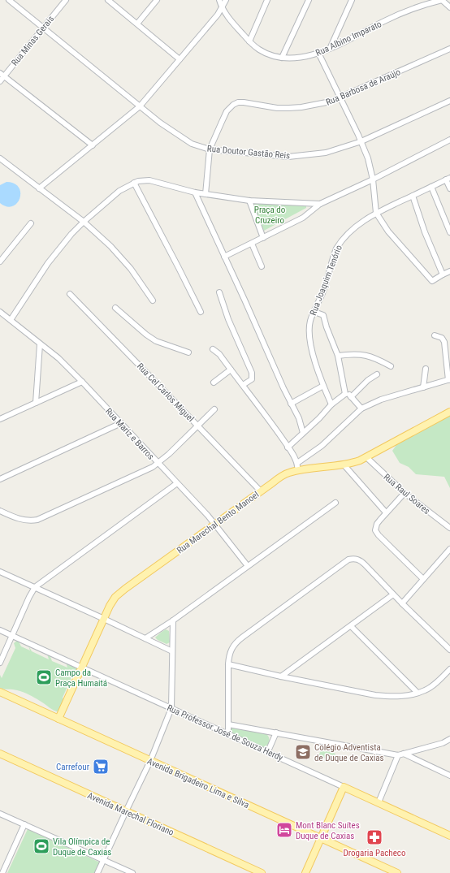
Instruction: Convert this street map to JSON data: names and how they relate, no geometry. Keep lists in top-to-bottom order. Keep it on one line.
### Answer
{"streets":{"main road":["Rua Marechal Bento Manoel","Rua Professor José de Souza Herdy","Avenida Brigadeiro Lima e Silva","Avenida Marechal Floriano"],"street":["Rua Albino Imparato","Rua Minas Gerais","Rua Barbosa de Araújo","Rua Doutor Gastão Reis","Rua Joaquim Tenório","Rua Cel Carlos Miguel","Rua Mariz e Barros","Rua Raul Soares"]},"crossings":[["Rua Minas Gerais","Rua Doutor Gastão Reis"],["Rua Barbosa de Araújo","Rua Doutor Gastão Reis"],["Rua Cel Carlos Miguel","Rua Marechal Bento Manoel"],["Rua Mariz e Barros","Rua Marechal Bento Manoel"],["Rua Raul Soares","Rua Marechal Bento Manoel"],["Rua Marechal Bento Manoel","Rua Professor José de Souza Herdy"],["Rua Marechal Bento Manoel","Avenida Brigadeiro Lima e Silva"]],"parks":["Praça do Cruzeiro"],"places":{"sports":["Campo da Praça Humaitá","Vila Olímpica de Duque de Caxias"],"school or university":["Colégio Adventista de Duque de Caxias"],"supermarket":["Carrefour"],"hotel":["Mont Blanc Suítes Duque de Caxias"],"pharmacy":["Drogaria Pacheco"]}}
